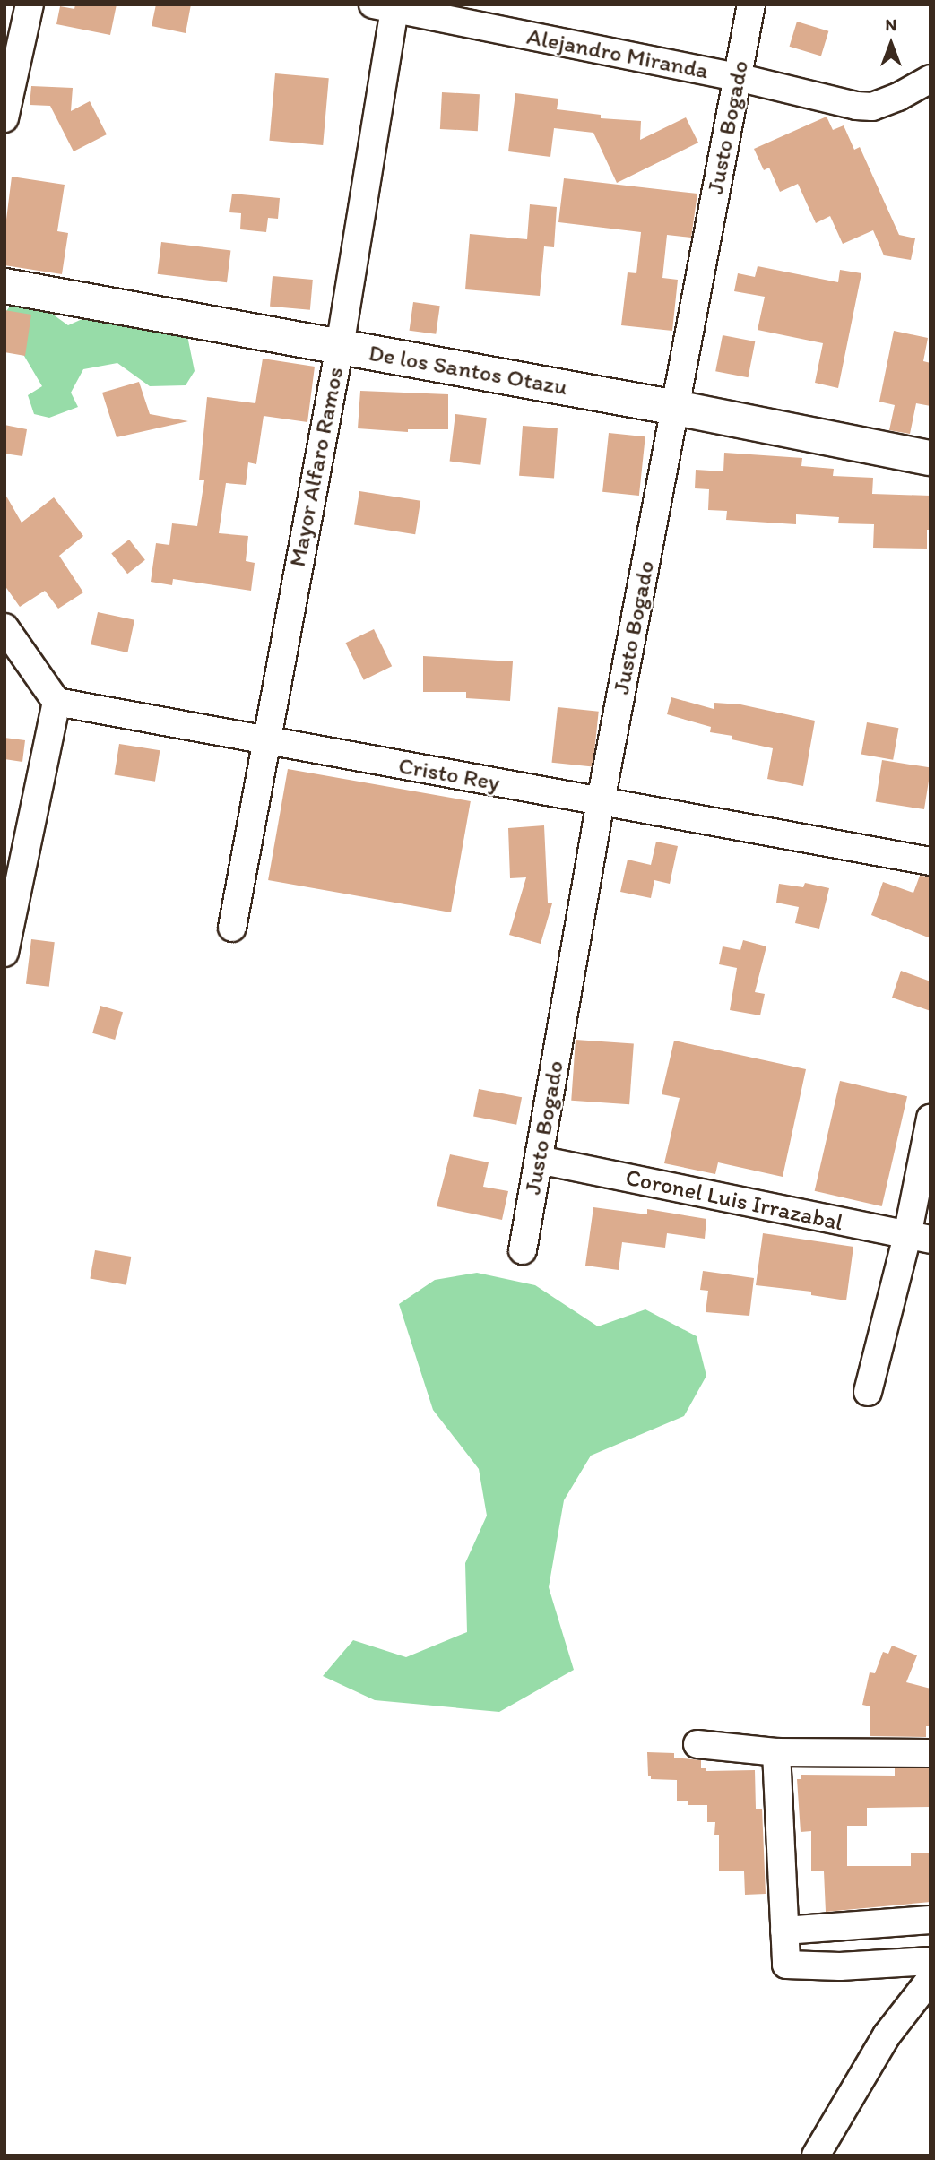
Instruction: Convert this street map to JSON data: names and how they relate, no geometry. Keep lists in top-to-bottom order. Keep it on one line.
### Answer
{"streets":{"street":["Alejandro Miranda","Justo Bogado","De los Santos Otazu","Mayor Alfaro Ramos","Cristo Rey","Coronel Luis Irrazabal"]},"crossings":[["Alejandro Miranda","Justo Bogado"],["Alejandro Miranda","Mayor Alfaro Ramos"],["Justo Bogado","De los Santos Otazu"],["Justo Bogado","Cristo Rey"],["Justo Bogado","Coronel Luis Irrazabal"],["De los Santos Otazu","Mayor Alfaro Ramos"],["Mayor Alfaro Ramos","Cristo Rey"]],"north":"top"}
